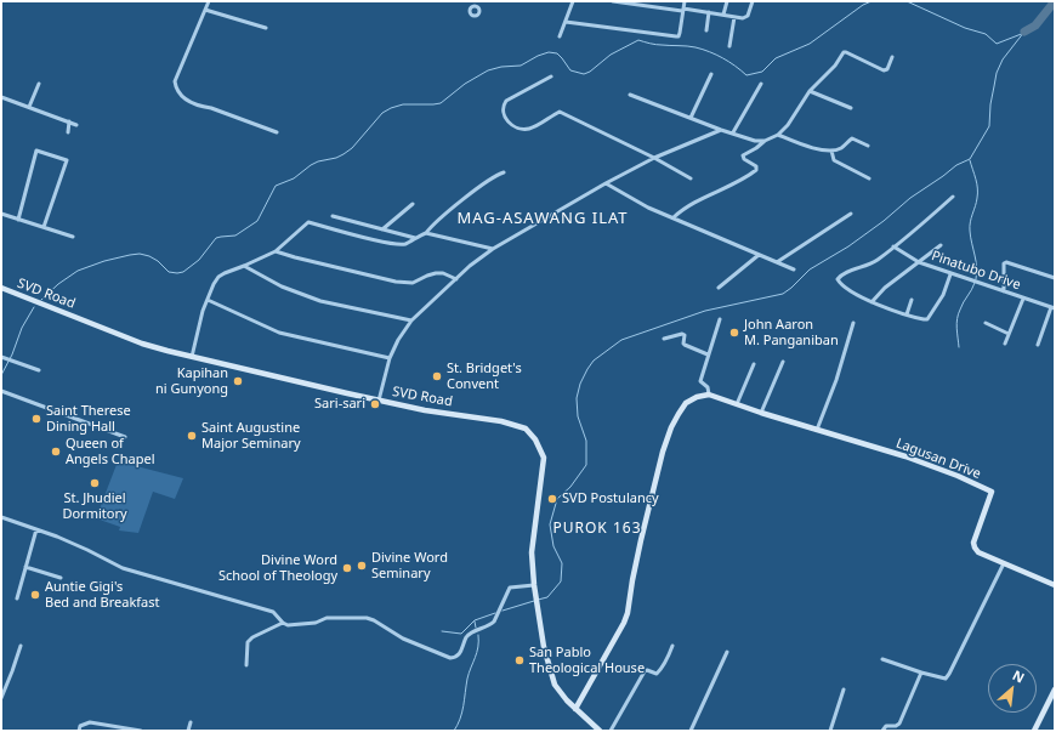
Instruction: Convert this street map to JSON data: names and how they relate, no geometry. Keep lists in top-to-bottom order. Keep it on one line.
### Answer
{"streets":{"main road":["SVD Road","Lagusan Drive"],"street":["Pinatubo Drive"]},"districts":["MAG-ASAWANG ILAT","PUROK 163"],"places":["John Aaron M. Panganiban","St. Bridget's Convent","Kapihan ni Gunyong","Sari-sari","Saint Therese Dining Hall","Saint Augustine Major Seminary","Queen of Angels Chapel","St. Jhudiel Dormitory","SVD Postulancy","Divine Word Seminary","Divine Word School of Theology","Auntie Gigi's Bed and Breakfast","San Pablo Theological House"],"north":"top right"}
